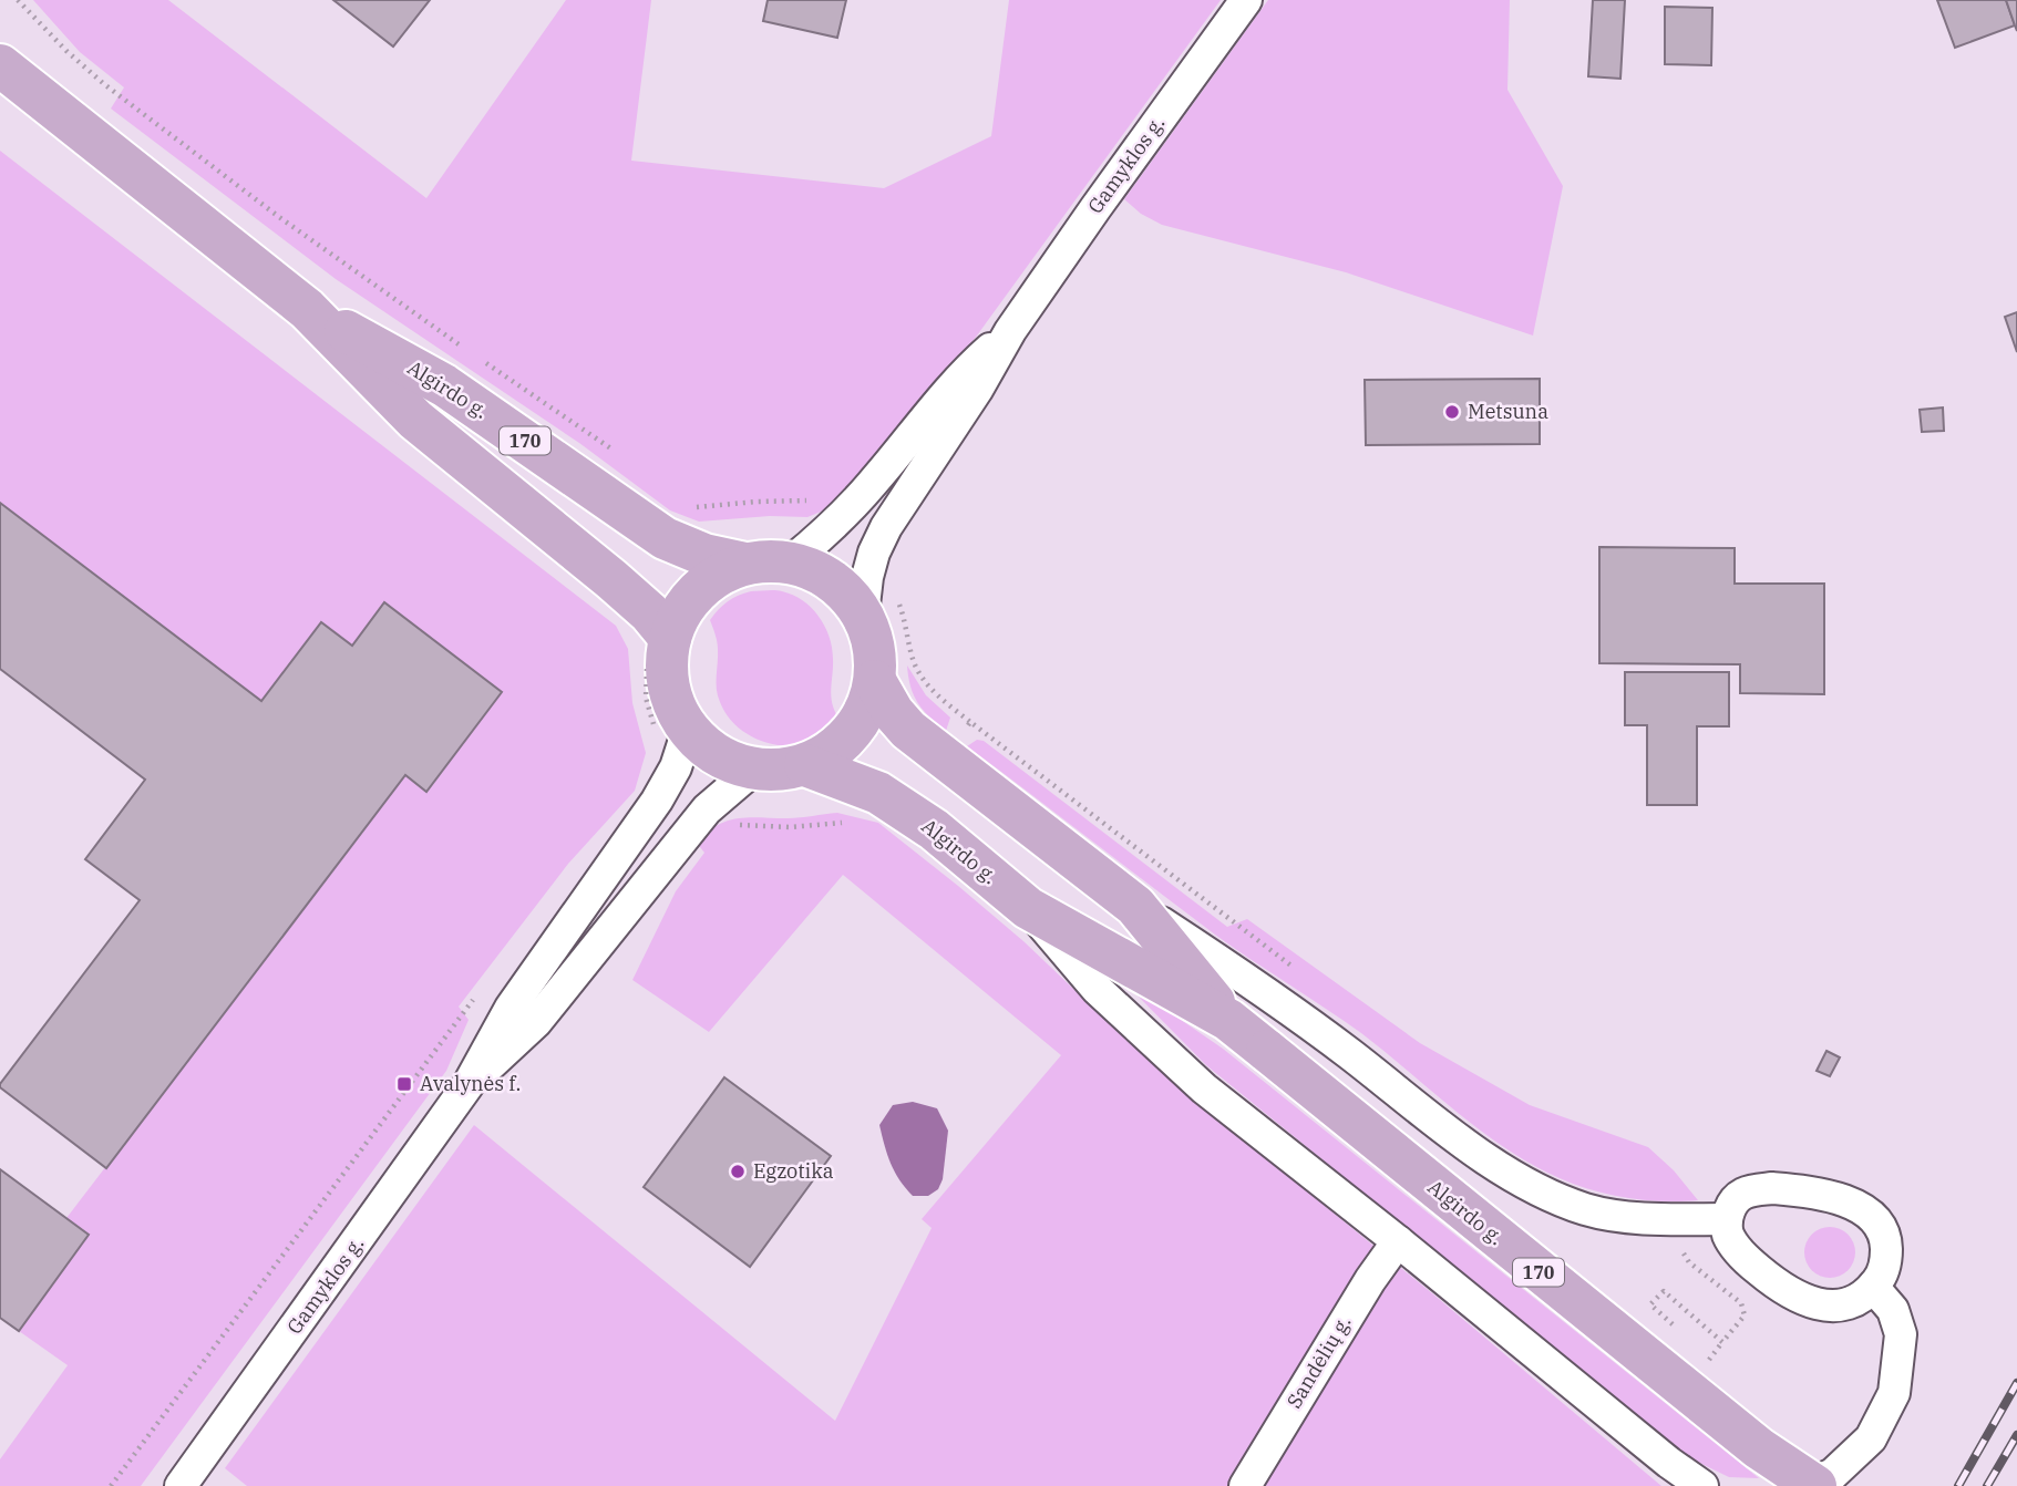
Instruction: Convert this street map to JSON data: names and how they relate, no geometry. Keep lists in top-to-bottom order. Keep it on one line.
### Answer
{"streets":{"main road":["Algirdo g.","170"],"street":["Gamyklos g.","Sandėlių g."]},"crossings":[["Gamyklos g.","Algirdo g."]],"places":{"other":["Metsuna","Egzotika"],"transit":["Avalynės f."]}}
